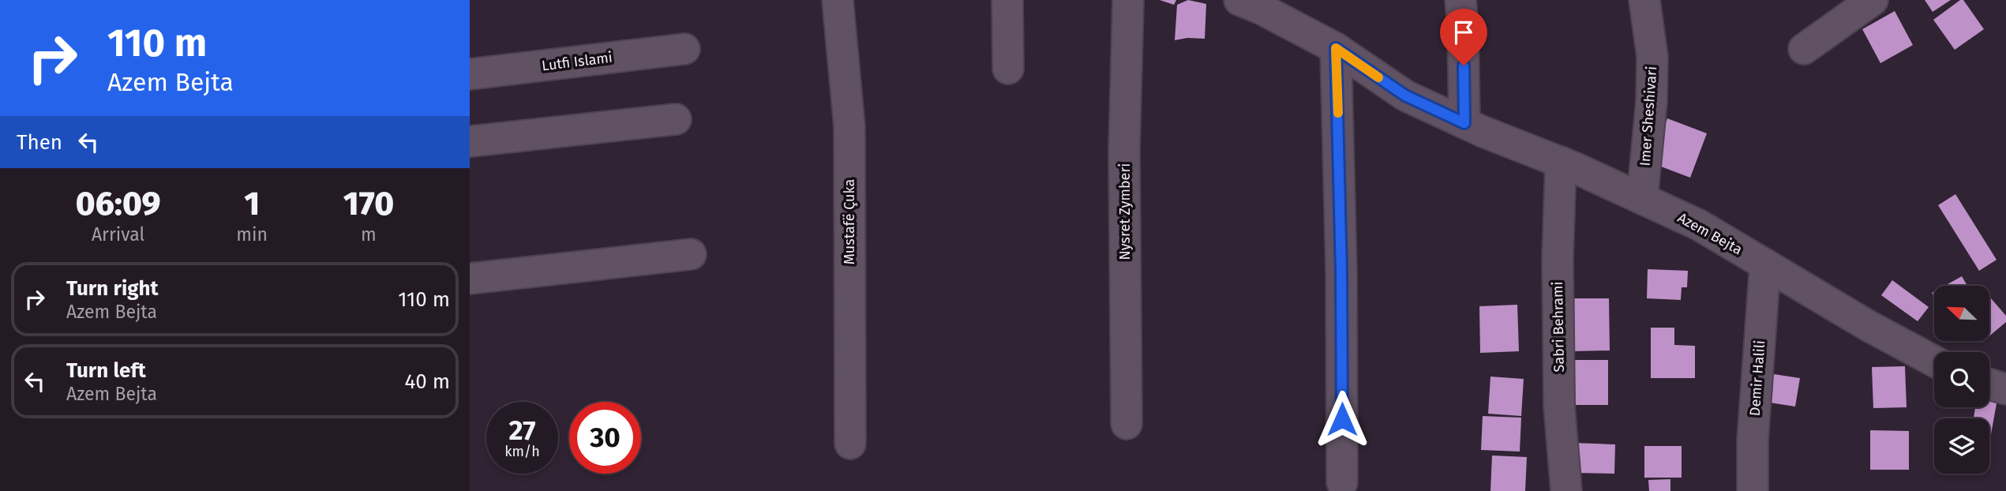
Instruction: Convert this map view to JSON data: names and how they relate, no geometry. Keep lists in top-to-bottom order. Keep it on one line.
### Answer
{"streets":{"street":["Lutfi Islami","Imer Sheshivari","Nysret Zymberi","Mustafë Çuka","Azem Bejta","Sabri Behrami","Demir Halili"]},"crossings":[["Imer Sheshivari","Azem Bejta"],["Azem Bejta","Sabri Behrami"],["Azem Bejta","Demir Halili"]],"north":"top left","page":{"turn":["110 m","Azem Bejta"],"then":"Then","eta":["06:09","Arrival","1","min","170","m"],"list":[{"name":"Turn right","note":"Azem Bejta","value":"110 m"},{"name":"Turn left","note":"Azem Bejta","value":"40 m"}],"speed":"27 km/h","limit":"30"}}
